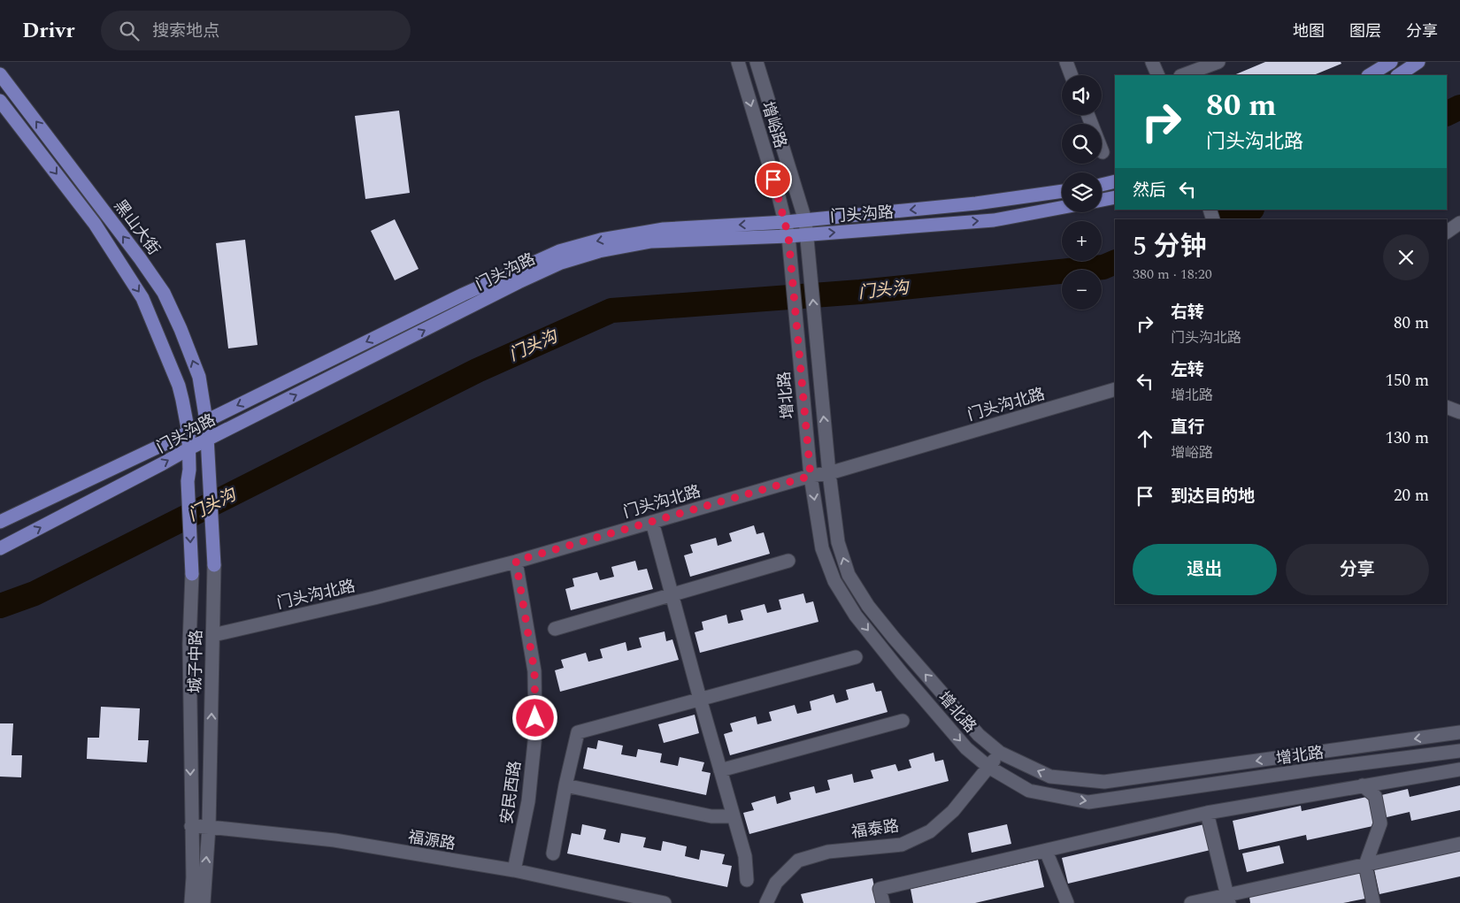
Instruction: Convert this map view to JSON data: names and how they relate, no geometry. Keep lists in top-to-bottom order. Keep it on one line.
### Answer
{"streets":{"main road":["门头沟路","黑山大街","城子中路"],"street":["增峪路","增北路","门头沟北路","安民西路","福泰路","福源路"]},"crossings":[["增峪路","门头沟路"],["增峪路","增北路"],["门头沟路","黑山大街"],["门头沟路","增北路"],["门头沟路","城子中路"],["黑山大街","城子中路"],["增北路","门头沟北路"],["增北路","福泰路"],["门头沟北路","城子中路"],["门头沟北路","安民西路"],["城子中路","福源路"],["安民西路","福源路"]],"water":["门头沟"],"page":{"header":"Drivr","search":"搜索地点","nav":["地图","图层","分享"],"map_buttons":["+","−"],"turn":["80 m","门头沟北路"],"then":"然后","heading":["5 分钟","380 m · 18:20"],"list":[{"name":"右转","note":"门头沟北路","value":"80 m"},{"name":"左转","note":"增北路","value":"150 m"},{"name":"直行","note":"增峪路","value":"130 m"},{"name":"到达目的地","value":"20 m"}],"buttons":["退出","分享"]}}
